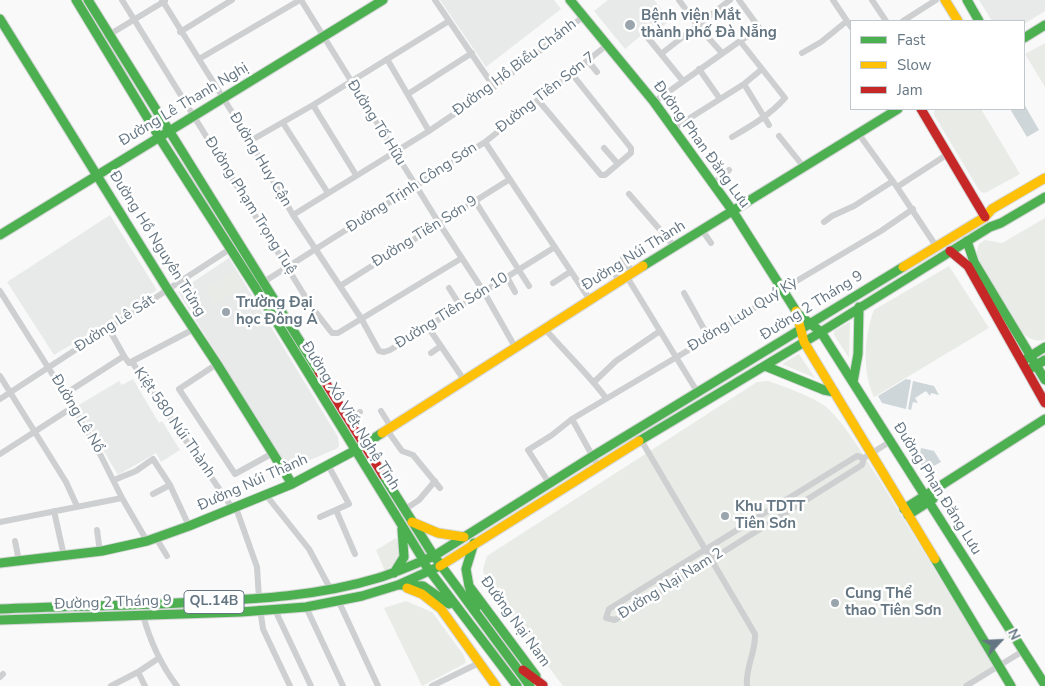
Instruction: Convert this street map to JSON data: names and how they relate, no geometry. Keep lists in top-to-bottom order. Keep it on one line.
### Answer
{"streets":{"main road":["Đường Lê Thanh Nghị","Đường Phan Đăng Lưu","Đường Hồ Nguyên Trừng","Đường Núi Thành","Đường 2 Tháng 9","Đường Xô Viết Nghệ Tĩnh","QL.14B","Đường Nại Nam"],"street":["Đường Hồ Biểu Chánh","Đường Tiên Sơn 7","Đường Tố Hữu","Đường Huy Cận","Đường Trịnh Công Sơn","Đường Phạm Trọng Tuệ","Đường Tiên Sơn 9","Đường Tiên Sơn 10","Đường Lưu Quý Kỳ","Đường Lê Sát","Đường Lê Nổ","Kiệt 580 Núi Thành","Đường Nại Nam 2"]},"crossings":[["Đường Hồ Biểu Chánh","Đường Tố Hữu"],["Đường Hồ Biểu Chánh","Đường Phan Đăng Lưu"],["Đường Hồ Biểu Chánh","Đường Huy Cận"],["Đường Tiên Sơn 7","Đường Phan Đăng Lưu"],["Đường Tiên Sơn 7","Đường Trịnh Công Sơn"],["Đường Lê Thanh Nghị","Đường Tố Hữu"],["Đường Lê Thanh Nghị","Đường Huy Cận"],["Đường Lê Thanh Nghị","Đường Phạm Trọng Tuệ"],["Đường Lê Thanh Nghị","Đường Hồ Nguyên Trừng"],["Đường Lê Thanh Nghị","Đường Xô Viết Nghệ Tĩnh"],["Đường Tố Hữu","Đường Trịnh Công Sơn"],["Đường Tố Hữu","Đường Phạm Trọng Tuệ"],["Đường Tố Hữu","Đường Tiên Sơn 9"],["Đường Tố Hữu","Đường Núi Thành"],["Đường Tố Hữu","Đường Tiên Sơn 10"],["Đường Phan Đăng Lưu","Đường Núi Thành"],["Đường Phan Đăng Lưu","Đường 2 Tháng 9"],["Đường Phan Đăng Lưu","Đường Lưu Quý Kỳ"],["Đường Phan Đăng Lưu","Đường Nại Nam 2"],["Đường Huy Cận","Đường Trịnh Công Sơn"],["Đường Huy Cận","Đường Phạm Trọng Tuệ"],["Đường Huy Cận","Đường Tiên Sơn 9"],["Đường Huy Cận","Đường Tiên Sơn 10"],["Đường Trịnh Công Sơn","Đường Phạm Trọng Tuệ"],["Đường Trịnh Công Sơn","Đường Tiên Sơn 9"],["Đường Trịnh Công Sơn","Đường Núi Thành"],["Đường Trịnh Công Sơn","Đường Tiên Sơn 10"],["Đường Trịnh Công Sơn","Đường Xô Viết Nghệ Tĩnh"],["Đường Phạm Trọng Tuệ","Đường Tiên Sơn 10"],["Đường Hồ Nguyên Trừng","Đường Núi Thành"],["Đường Hồ Nguyên Trừng","Đường Lê Sát"],["Đường Núi Thành","Đường Lê Nổ"],["Đường Núi Thành","Đường Xô Viết Nghệ Tĩnh"],["Đường Núi Thành","Kiệt 580 Núi Thành"],["Đường 2 Tháng 9","Đường Lưu Quý Kỳ"],["Đường 2 Tháng 9","Đường Xô Viết Nghệ Tĩnh"],["Đường 2 Tháng 9","Kiệt 580 Núi Thành"],["Đường 2 Tháng 9","QL.14B"],["Đường 2 Tháng 9","Đường Nại Nam"],["Đường Lê Sát","Đường Lê Nổ"],["Đường Lê Sát","Đường Xô Viết Nghệ Tĩnh"],["Đường Xô Viết Nghệ Tĩnh","QL.14B"]],"places":["Bệnh viện Mắt thành phố Đà Nẵng","Trường Đại học Đông Á","Khu TDTT Tiên Sơn","Cung Thể thao Tiên Sơn"],"legend":["Fast","Slow","Jam"],"north":"top right"}
